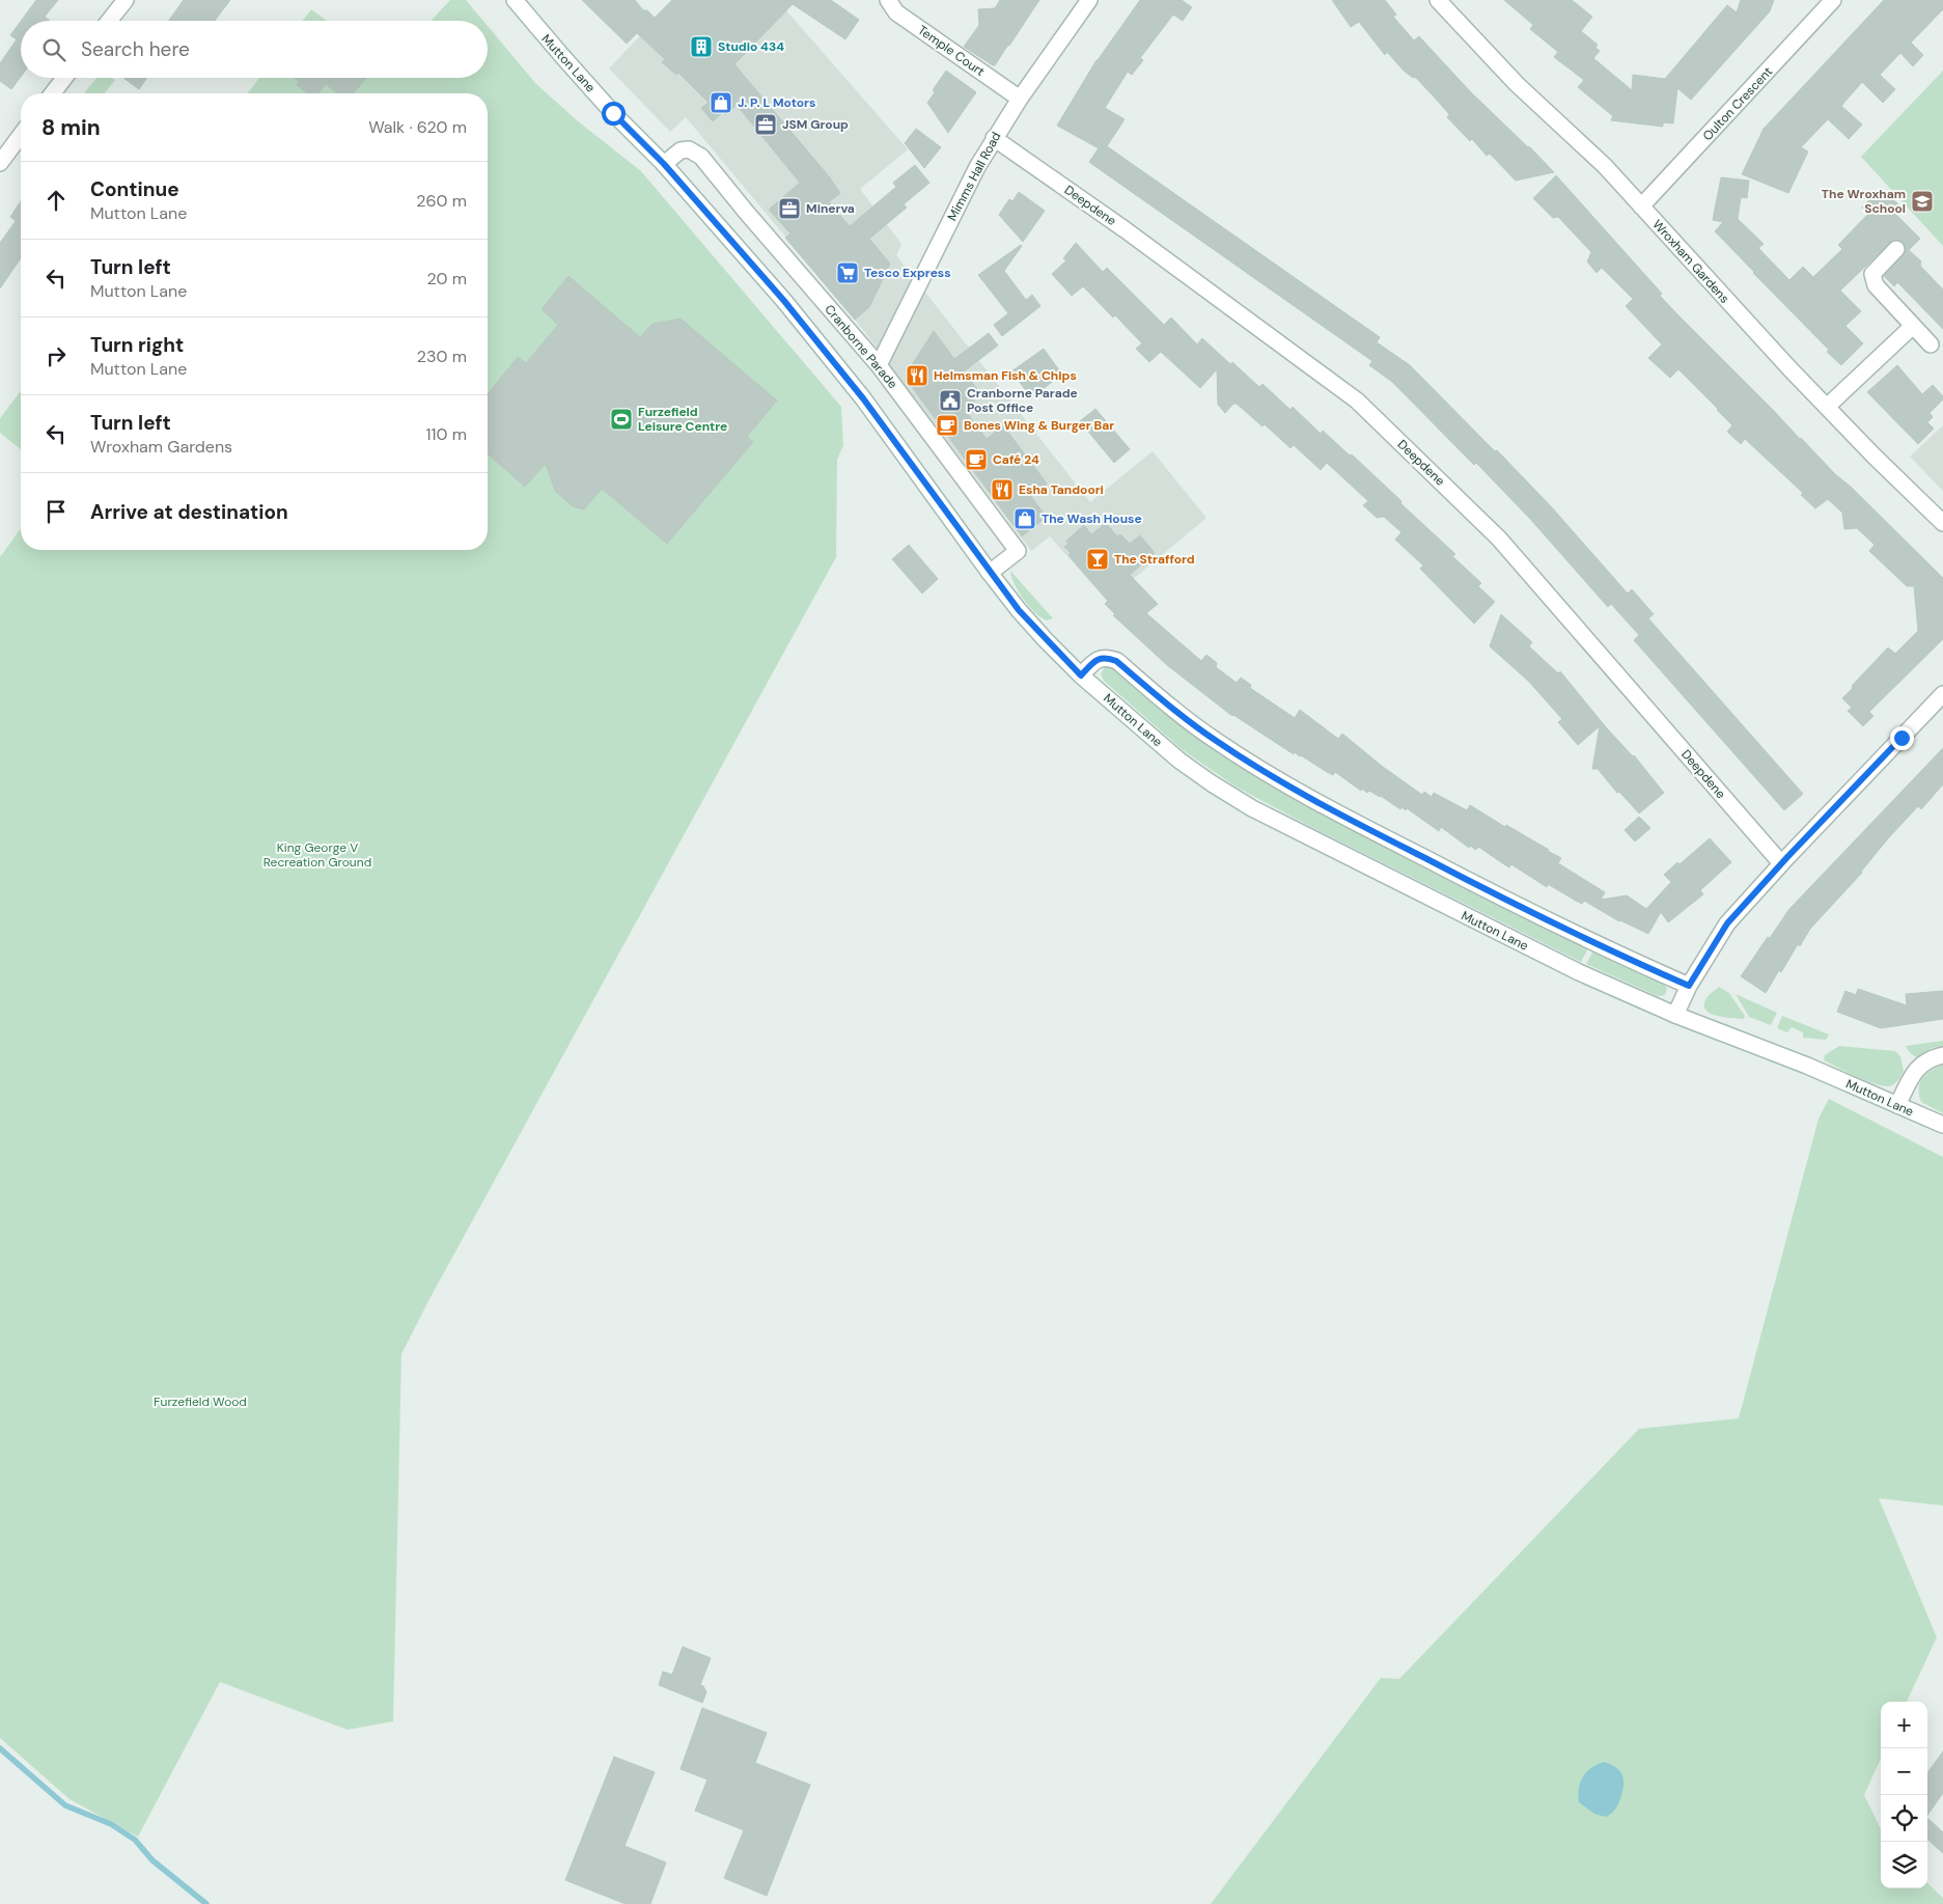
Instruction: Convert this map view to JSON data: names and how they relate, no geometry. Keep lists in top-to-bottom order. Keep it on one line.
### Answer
{"streets":{"street":["Temple Court","Mutton Lane","Oulton Crescent","Mimms Hall Road","Deepdene","Wroxham Gardens","Cranborne Parade"]},"crossings":[["Temple Court","Mimms Hall Road"],["Mutton Lane","Cranborne Parade"],["Oulton Crescent","Wroxham Gardens"],["Mimms Hall Road","Deepdene"],["Mimms Hall Road","Cranborne Parade"]],"parks":["King George V Recreation Ground","Furzefield Wood"],"places":{"building":["Studio 434"],"shop":["J. P. L Motors","The Wash House"],"office":["JSM Group","Minerva"],"school or university":["The Wroxham School"],"supermarket":["Tesco Express"],"restaurant":["Helmsman Fish & Chips","Esha Tandoori"],"public building":["Cranborne Parade Post Office"],"sports":["Furzefield Leisure Centre"],"cafe":["Bones Wing & Burger Bar","Café 24"],"bar":["The Strafford"]},"page":{"search":"Search here","heading":["8 min","Walk · 620 m"],"list":[["Continue","Mutton Lane","260 m"],["Turn left","Mutton Lane","20 m"],["Turn right","Mutton Lane","230 m"],["Turn left","Wroxham Gardens","110 m"],"Arrive at destination"],"map_buttons":["+","−"]}}
